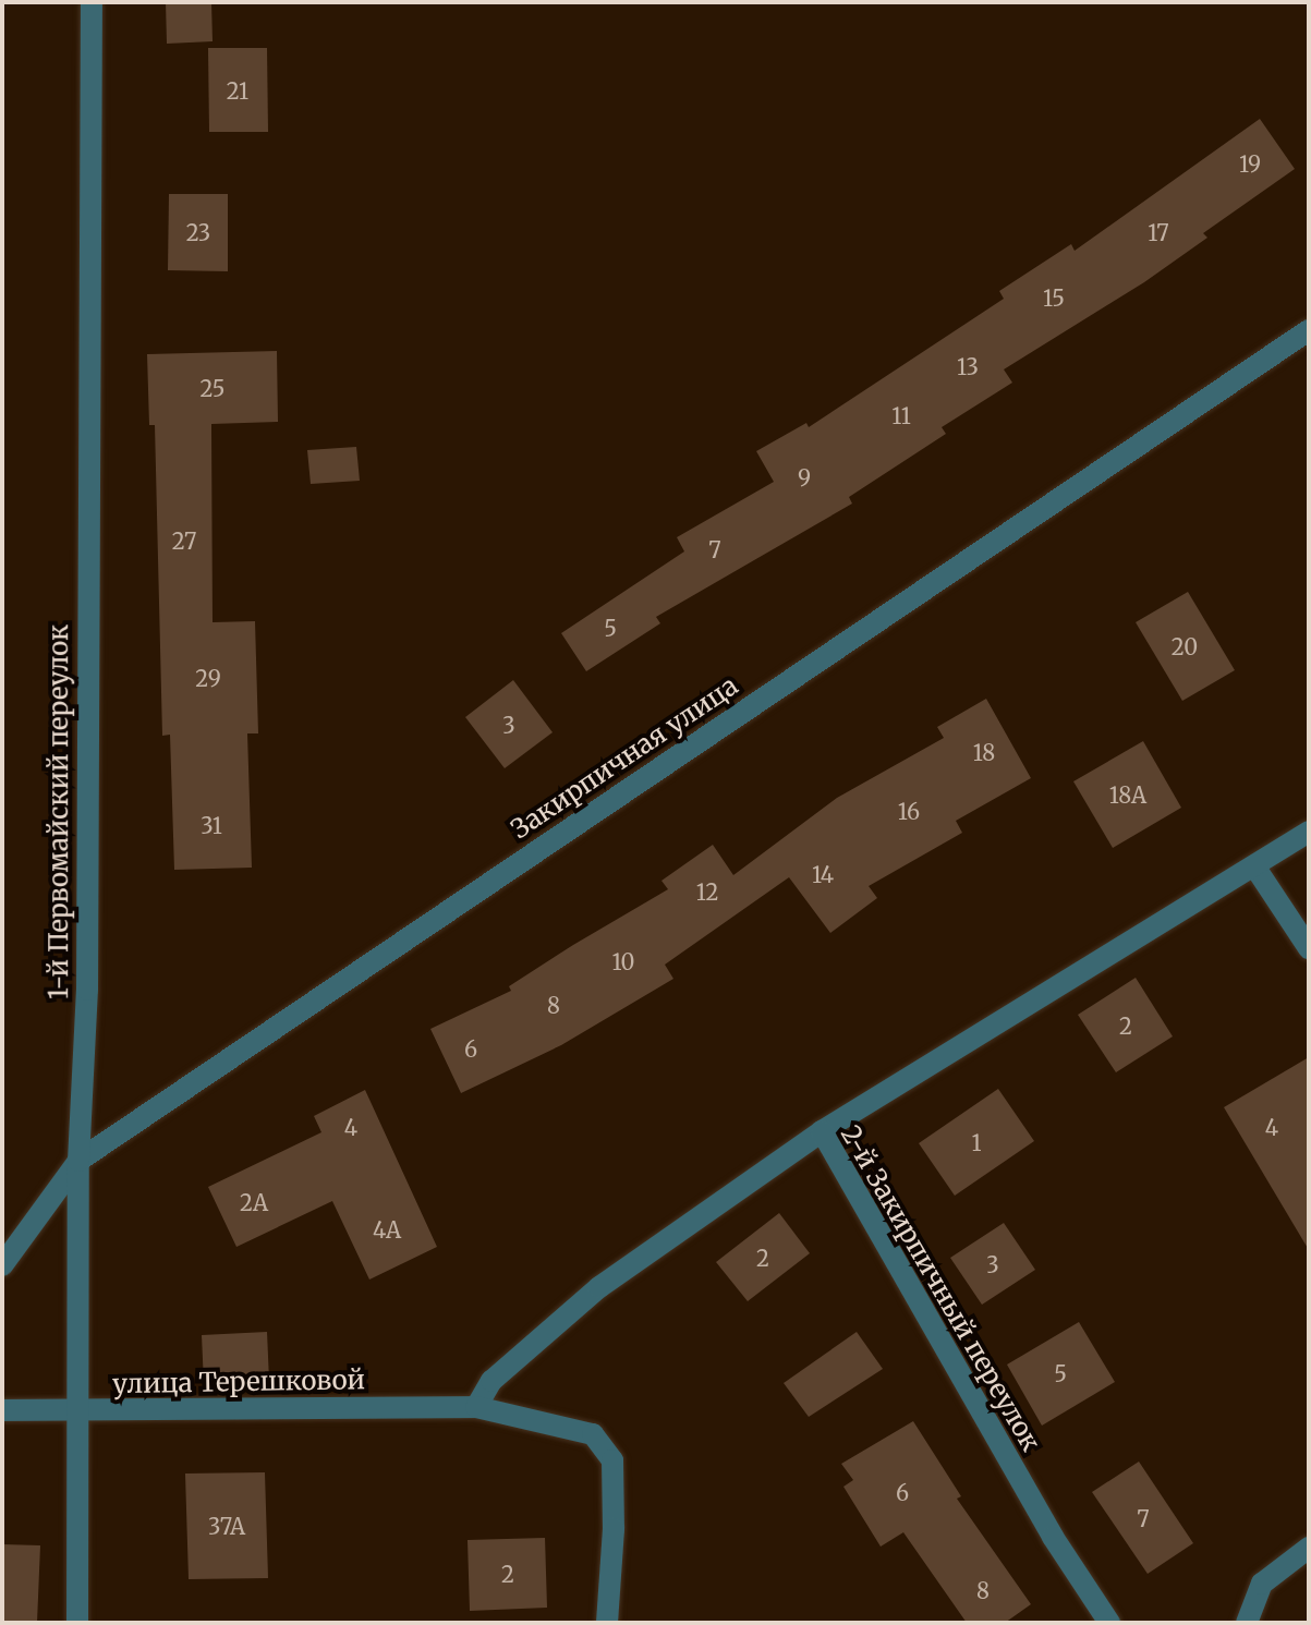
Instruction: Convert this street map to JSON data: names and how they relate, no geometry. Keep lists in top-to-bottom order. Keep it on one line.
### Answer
{"streets":{"street":["Закирпичная улица","1-й Первомайский переулок","2-й Закирпичный переулок","улица Терешковой"]},"crossings":[["Закирпичная улица","1-й Первомайский переулок"],["1-й Первомайский переулок","улица Терешковой"],["2-й Закирпичный переулок","улица Терешковой"]],"house_numbers":["21","19","23","17","15","13","25","11","9","27","7","5","20","29","3","18","18А","16","31","14","12","10","8","2","6","4","4","1","2А","4А","2","3","5","6","7","37А","2","8"]}
